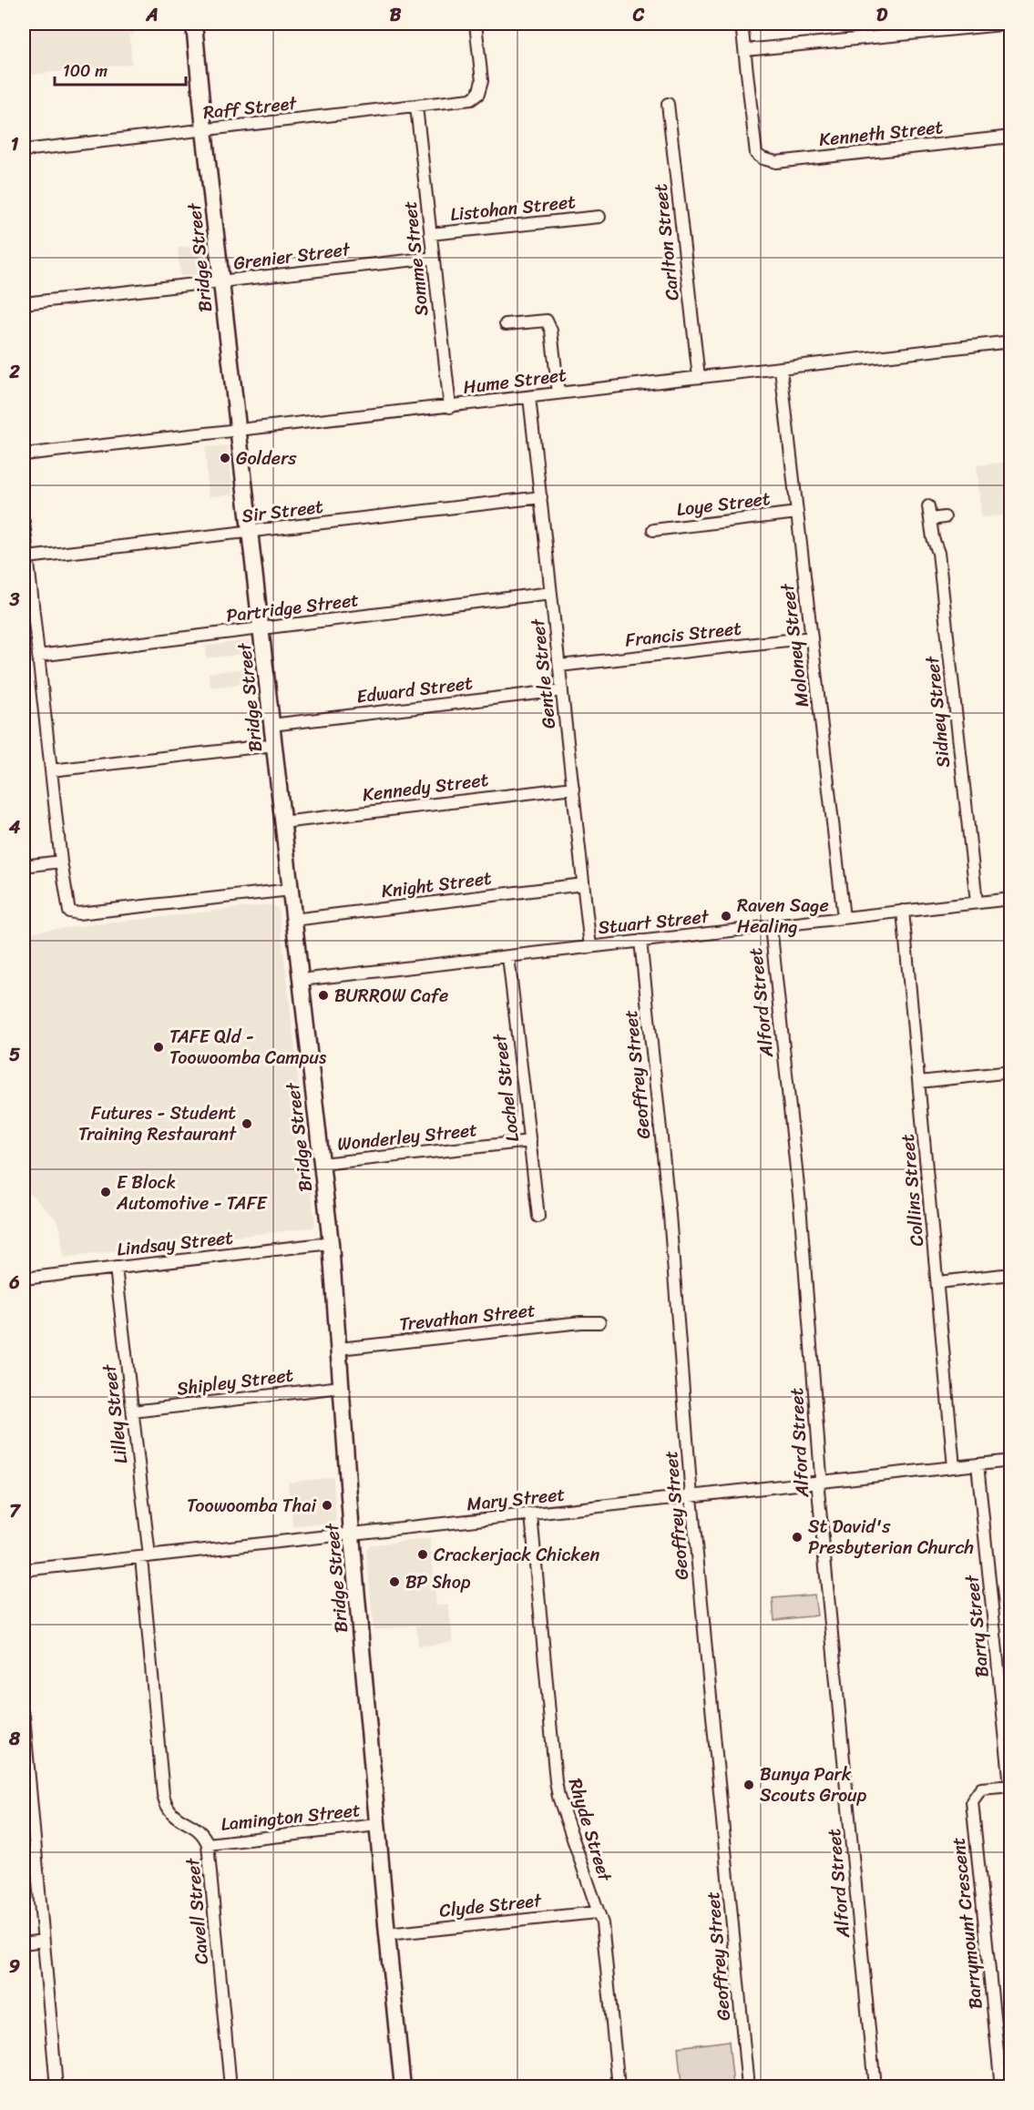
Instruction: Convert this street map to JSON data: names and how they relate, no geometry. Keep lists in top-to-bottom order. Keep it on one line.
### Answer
{"streets":{"main road":["Bridge Street"],"street":["Raff Street","Kenneth Street","Listohan Street","Carlton Street","Grenier Street","Somme Street","Hume Street","Loye Street","Sir Street","Partridge Street","Francis Street","Moloney Street","Gentle Street","Edward Street","Sidney Street","Kennedy Street","Knight Street","Stuart Street","Alford Street","Geoffrey Street","Lochel Street","Wonderley Street","Collins Street","Lindsay Street","Trevathan Street","Shipley Street","Lilley Street","Mary Street","Barry Street","Lamington Street","Rhyde Street","Clyde Street","Cavell Street","Barrymount Crescent"]},"crossings":[["Raff Street","Bridge Street"],["Raff Street","Somme Street"],["Listohan Street","Somme Street"],["Carlton Street","Hume Street"],["Grenier Street","Bridge Street"],["Grenier Street","Somme Street"],["Bridge Street","Hume Street"],["Bridge Street","Sir Street"],["Bridge Street","Partridge Street"],["Bridge Street","Edward Street"],["Bridge Street","Kennedy Street"],["Bridge Street","Knight Street"],["Bridge Street","Stuart Street"],["Bridge Street","Wonderley Street"],["Bridge Street","Lindsay Street"],["Bridge Street","Trevathan Street"],["Bridge Street","Shipley Street"],["Bridge Street","Mary Street"],["Bridge Street","Lamington Street"],["Bridge Street","Clyde Street"],["Somme Street","Hume Street"],["Hume Street","Moloney Street"],["Hume Street","Gentle Street"],["Loye Street","Moloney Street"],["Sir Street","Gentle Street"],["Partridge Street","Gentle Street"],["Francis Street","Moloney Street"],["Francis Street","Gentle Street"],["Moloney Street","Stuart Street"],["Gentle Street","Edward Street"],["Gentle Street","Kennedy Street"],["Gentle Street","Knight Street"],["Gentle Street","Stuart Street"],["Sidney Street","Stuart Street"],["Stuart Street","Alford Street"],["Stuart Street","Geoffrey Street"],["Stuart Street","Lochel Street"],["Stuart Street","Collins Street"],["Alford Street","Mary Street"],["Geoffrey Street","Mary Street"],["Lochel Street","Wonderley Street"],["Collins Street","Mary Street"],["Lindsay Street","Lilley Street"],["Shipley Street","Lilley Street"],["Lilley Street","Mary Street"],["Lilley Street","Cavell Street"],["Mary Street","Barry Street"],["Mary Street","Rhyde Street"],["Mary Street","Cavell Street"],["Barry Street","Barrymount Crescent"],["Lamington Street","Cavell Street"],["Rhyde Street","Clyde Street"]],"places":["Golders","Raven Sage Healing","BURROW Cafe","TAFE Qld - Toowoomba Campus","Futures - Student Training Restaurant","E Block Automotive - TAFE","Toowoomba Thai","St David's Presbyterian Church","Crackerjack Chicken","BP Shop","Bunya Park Scouts Group"],"scale_bar":"100 m","grid":{"columns":["A","B","C","D"],"rows":["1","2","3","4","5","6","7","8","9"]}}
